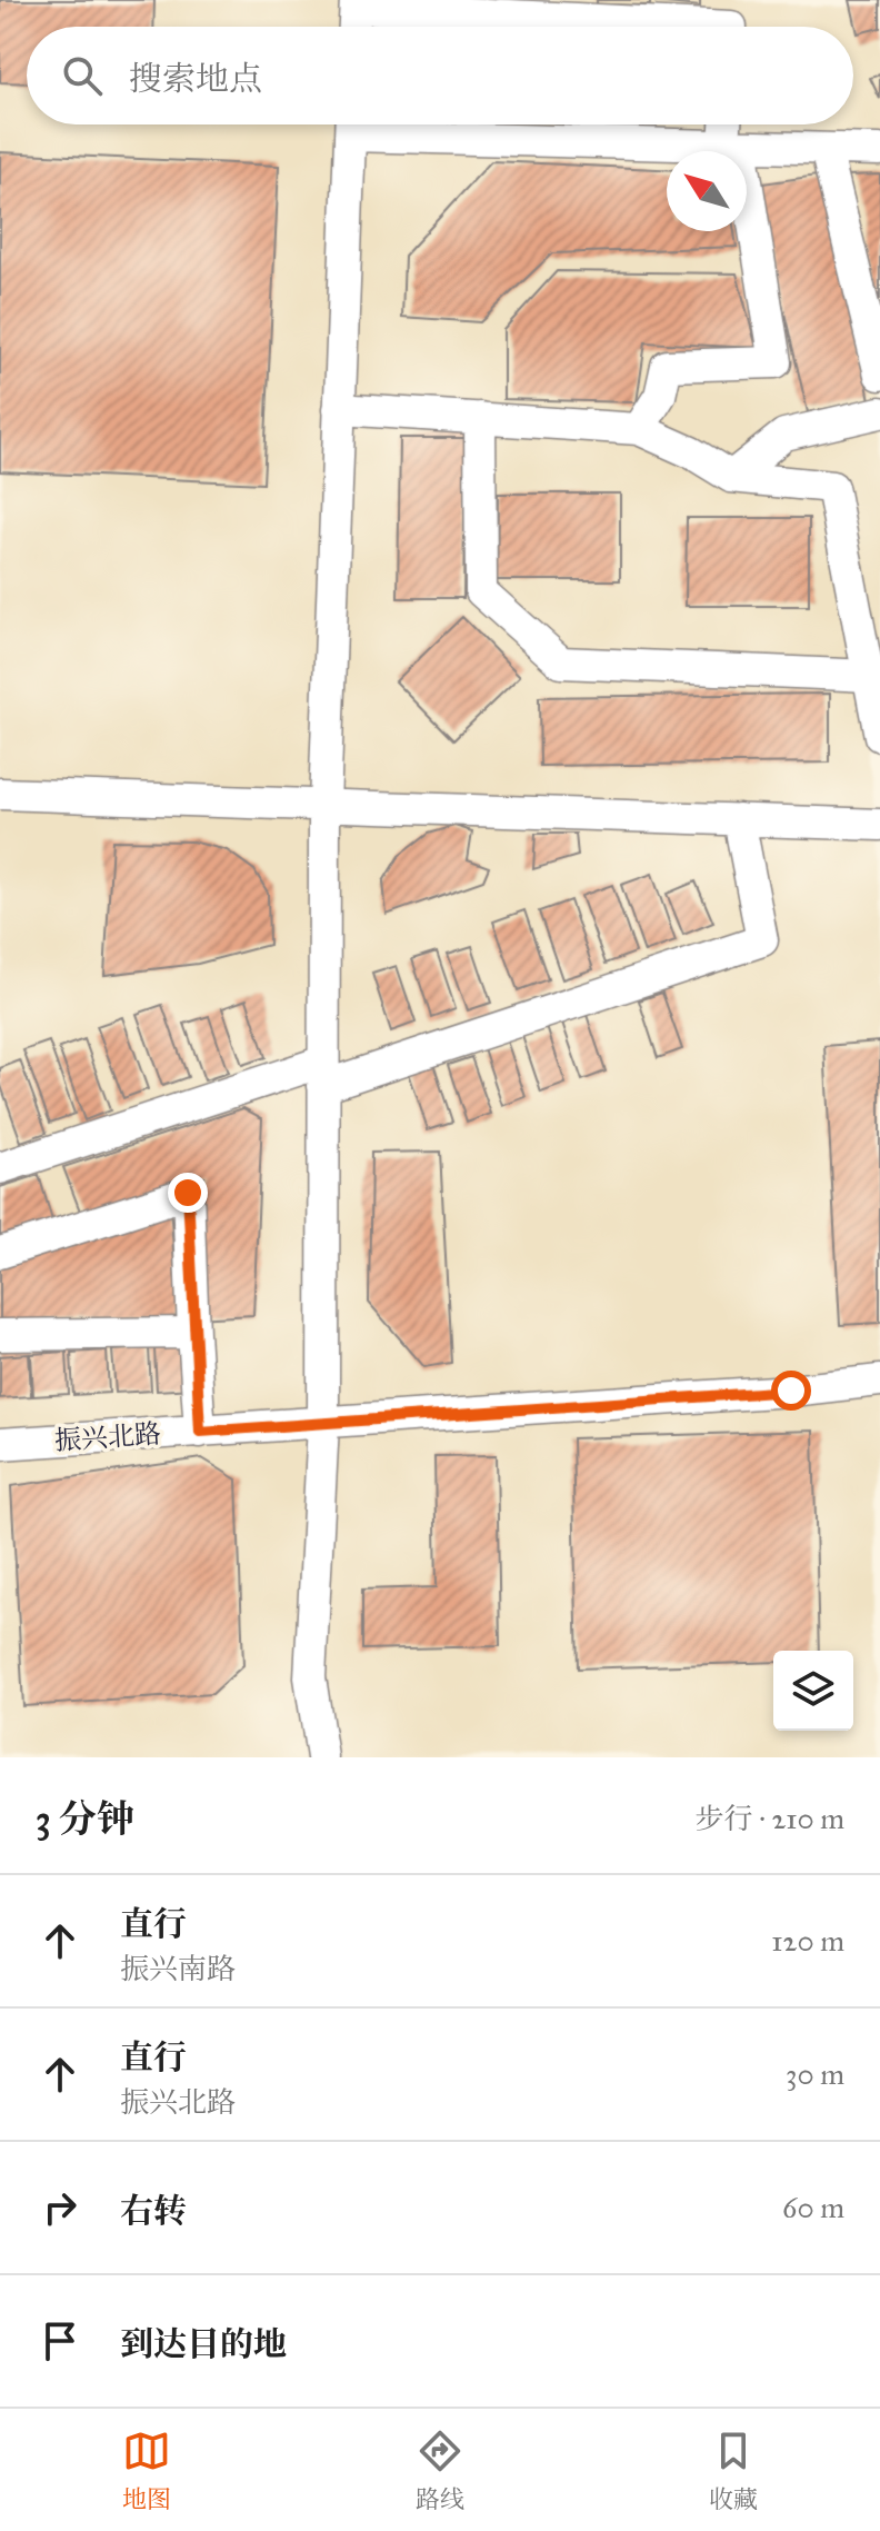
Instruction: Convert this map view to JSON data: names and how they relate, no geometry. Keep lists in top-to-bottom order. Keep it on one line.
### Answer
{"streets":{"street":["振兴北路"]},"north":"top left","page":{"search":"搜索地点","heading":["3 分钟","步行 · 210 m"],"list":[["直行","振兴南路","120 m"],["直行","振兴北路","30 m"],["右转","60 m"],"到达目的地"],"nav":["地图","路线","收藏"]}}
